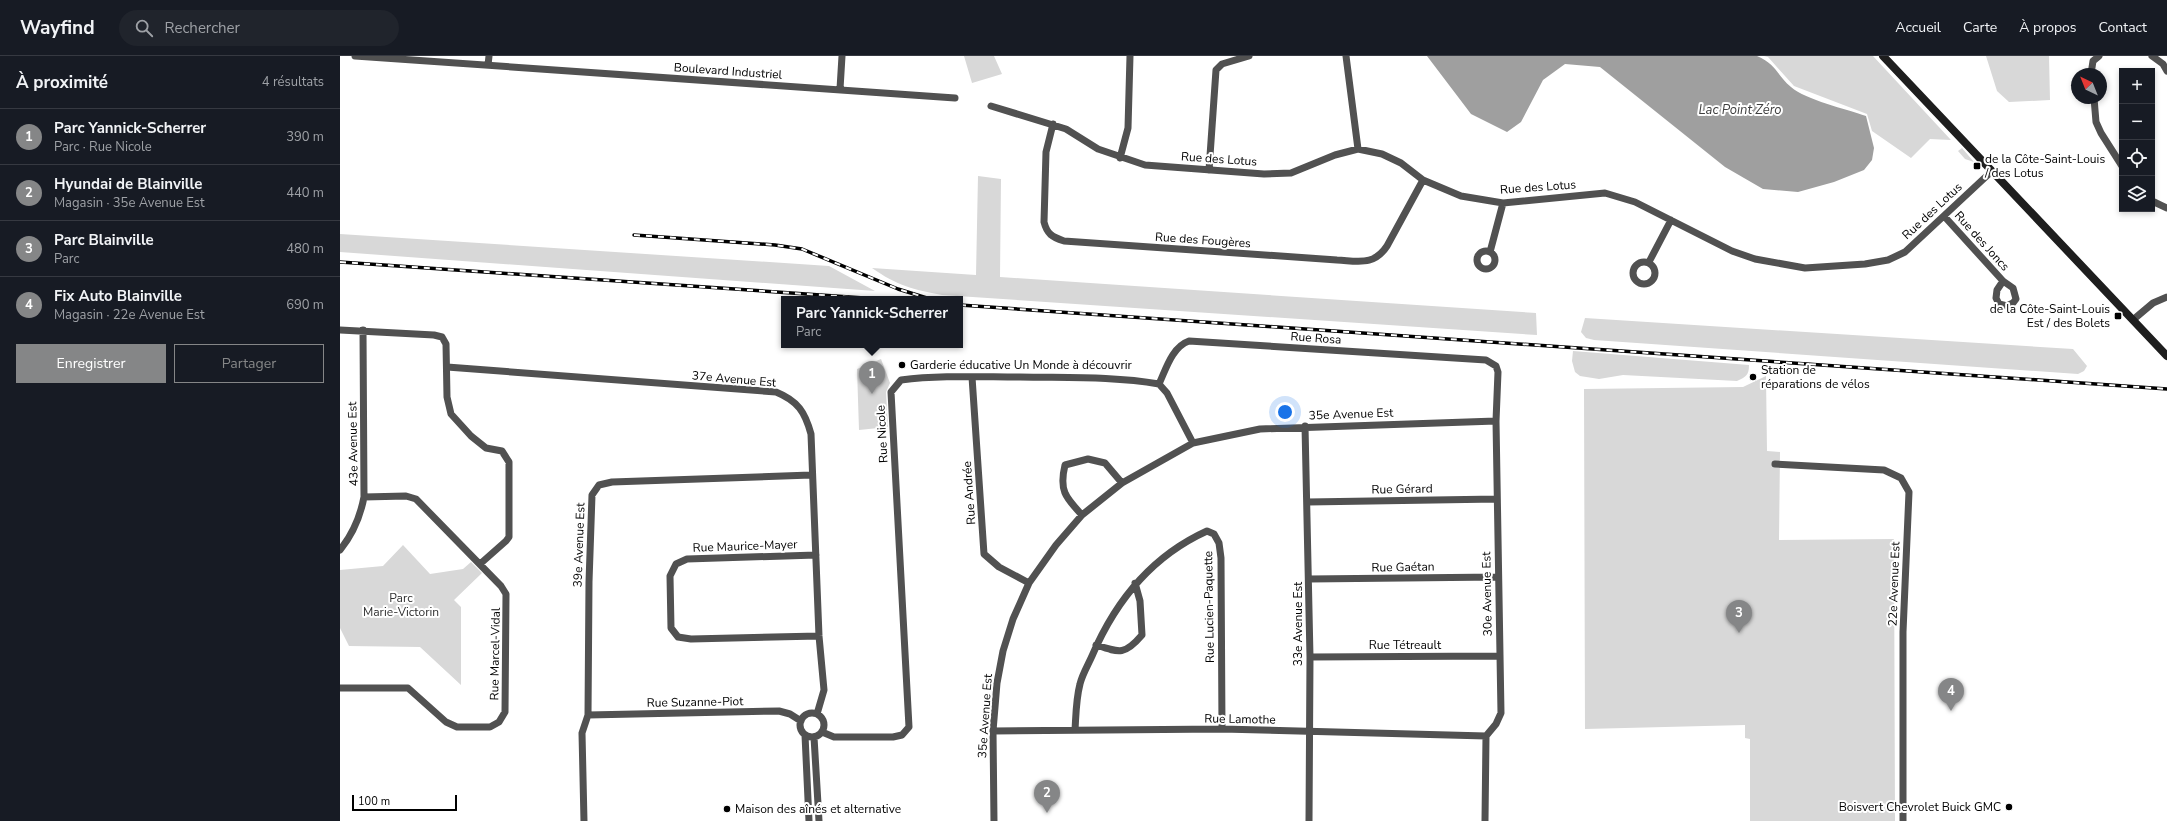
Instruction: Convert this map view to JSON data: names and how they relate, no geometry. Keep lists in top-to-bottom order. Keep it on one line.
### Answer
{"streets":{"street":["Boulevard Industriel","Rue des Lotus","Rue des Fougères","Rue des Joncs","Rue Rosa","37e Avenue Est","35e Avenue Est","Rue Nicole","43e Avenue Est","Rue Gérard","Rue Andrée","39e Avenue Est","Rue Maurice-Mayer","Rue Gaétan","22e Avenue Est","30e Avenue Est","Rue Lucien-Paquette","33e Avenue Est","Rue Tétreault","Rue Marcel-Vidal","Rue Suzanne-Piot","Rue Lamothe"]},"crossings":[["Rue des Lotus","Rue des Fougères"],["Rue des Lotus","Rue des Joncs"],["Rue Rosa","Rue Nicole"],["Rue Rosa","30e Avenue Est"],["37e Avenue Est","Rue Nicole"],["37e Avenue Est","39e Avenue Est"],["37e Avenue Est","Rue Maurice-Mayer"],["37e Avenue Est","Rue Suzanne-Piot"],["35e Avenue Est","Rue Andrée"],["35e Avenue Est","30e Avenue Est"],["35e Avenue Est","33e Avenue Est"],["35e Avenue Est","Rue Lamothe"],["Rue Nicole","Rue Andrée"],["Rue Nicole","Rue Suzanne-Piot"],["43e Avenue Est","Rue Marcel-Vidal"],["Rue Gérard","30e Avenue Est"],["Rue Gérard","33e Avenue Est"],["39e Avenue Est","Rue Suzanne-Piot"],["Rue Gaétan","30e Avenue Est"],["Rue Gaétan","33e Avenue Est"],["30e Avenue Est","Rue Tétreault"],["30e Avenue Est","Rue Lamothe"],["Rue Lucien-Paquette","Rue Lamothe"],["33e Avenue Est","Rue Tétreault"],["33e Avenue Est","Rue Lamothe"]],"water":["Lac Point Zéro"],"parks":["Parc Marie-Victorin"],"places":{"transit":["de la Côte-Saint-Louis / des Lotus","de la Côte-Saint-Louis Est / des Bolets"],"other":["Garderie éducative Un Monde à découvrir","Station de réparations de vélos","Boisvert Chevrolet Buick GMC","Maison des aînés et alternative"]},"scale_bar":"100 m","north":"top left","page":{"header":"Wayfind","search":"Rechercher","nav":["Accueil","Carte","À propos","Contact"],"heading":["À proximité","4 résultats"],"map_buttons":["+","−"],"list":[{"mark":"1","name":"Parc Yannick-Scherrer","note":"Parc · Rue Nicole","value":"390 m"},{"mark":"2","name":"Hyundai de Blainville","note":"Magasin · 35e Avenue Est","value":"440 m"},{"mark":"3","name":"Parc Blainville","note":"Parc","value":"480 m"},{"mark":"4","name":"Fix Auto Blainville","note":"Magasin · 22e Avenue Est","value":"690 m"}],"popup":["Parc Yannick-Scherrer","Parc"],"buttons":["Enregistrer","Partager"],"pins":["1","3","4","2"],"scale":"100 m"}}
